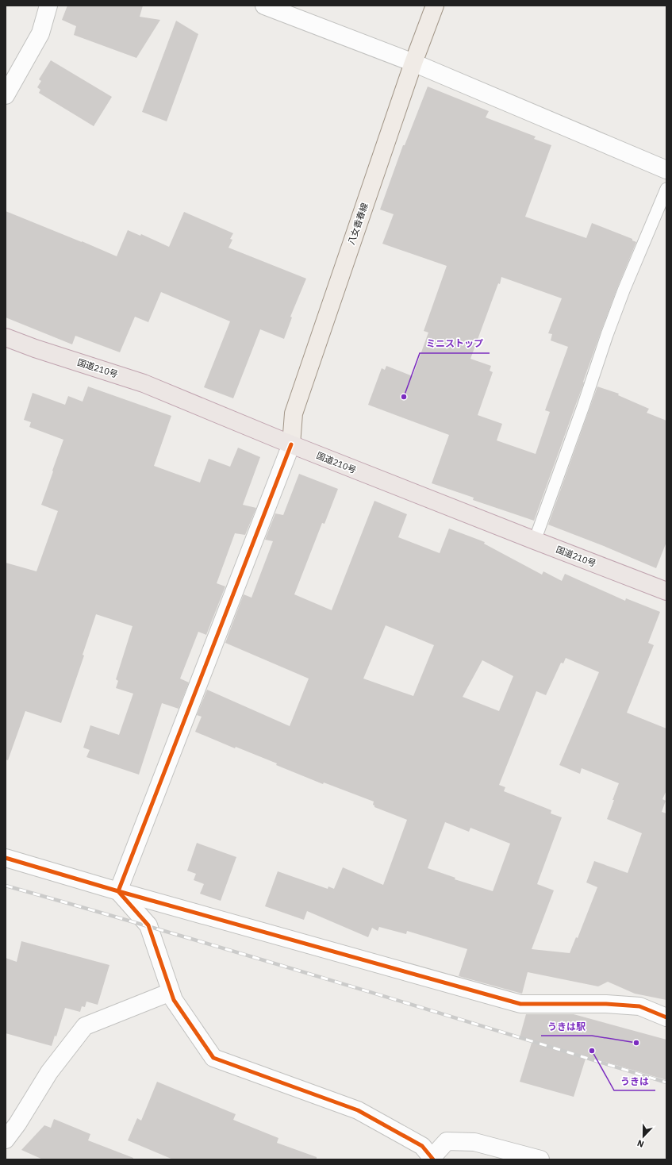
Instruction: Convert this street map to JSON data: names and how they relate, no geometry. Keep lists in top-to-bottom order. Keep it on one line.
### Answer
{"streets":{"highway":["国道210号"],"main road":["八女香春線"]},"crossings":[["八女香春線","国道210号"]],"places":["ミニストップ","うきは駅","うきは"],"north":"bottom"}
